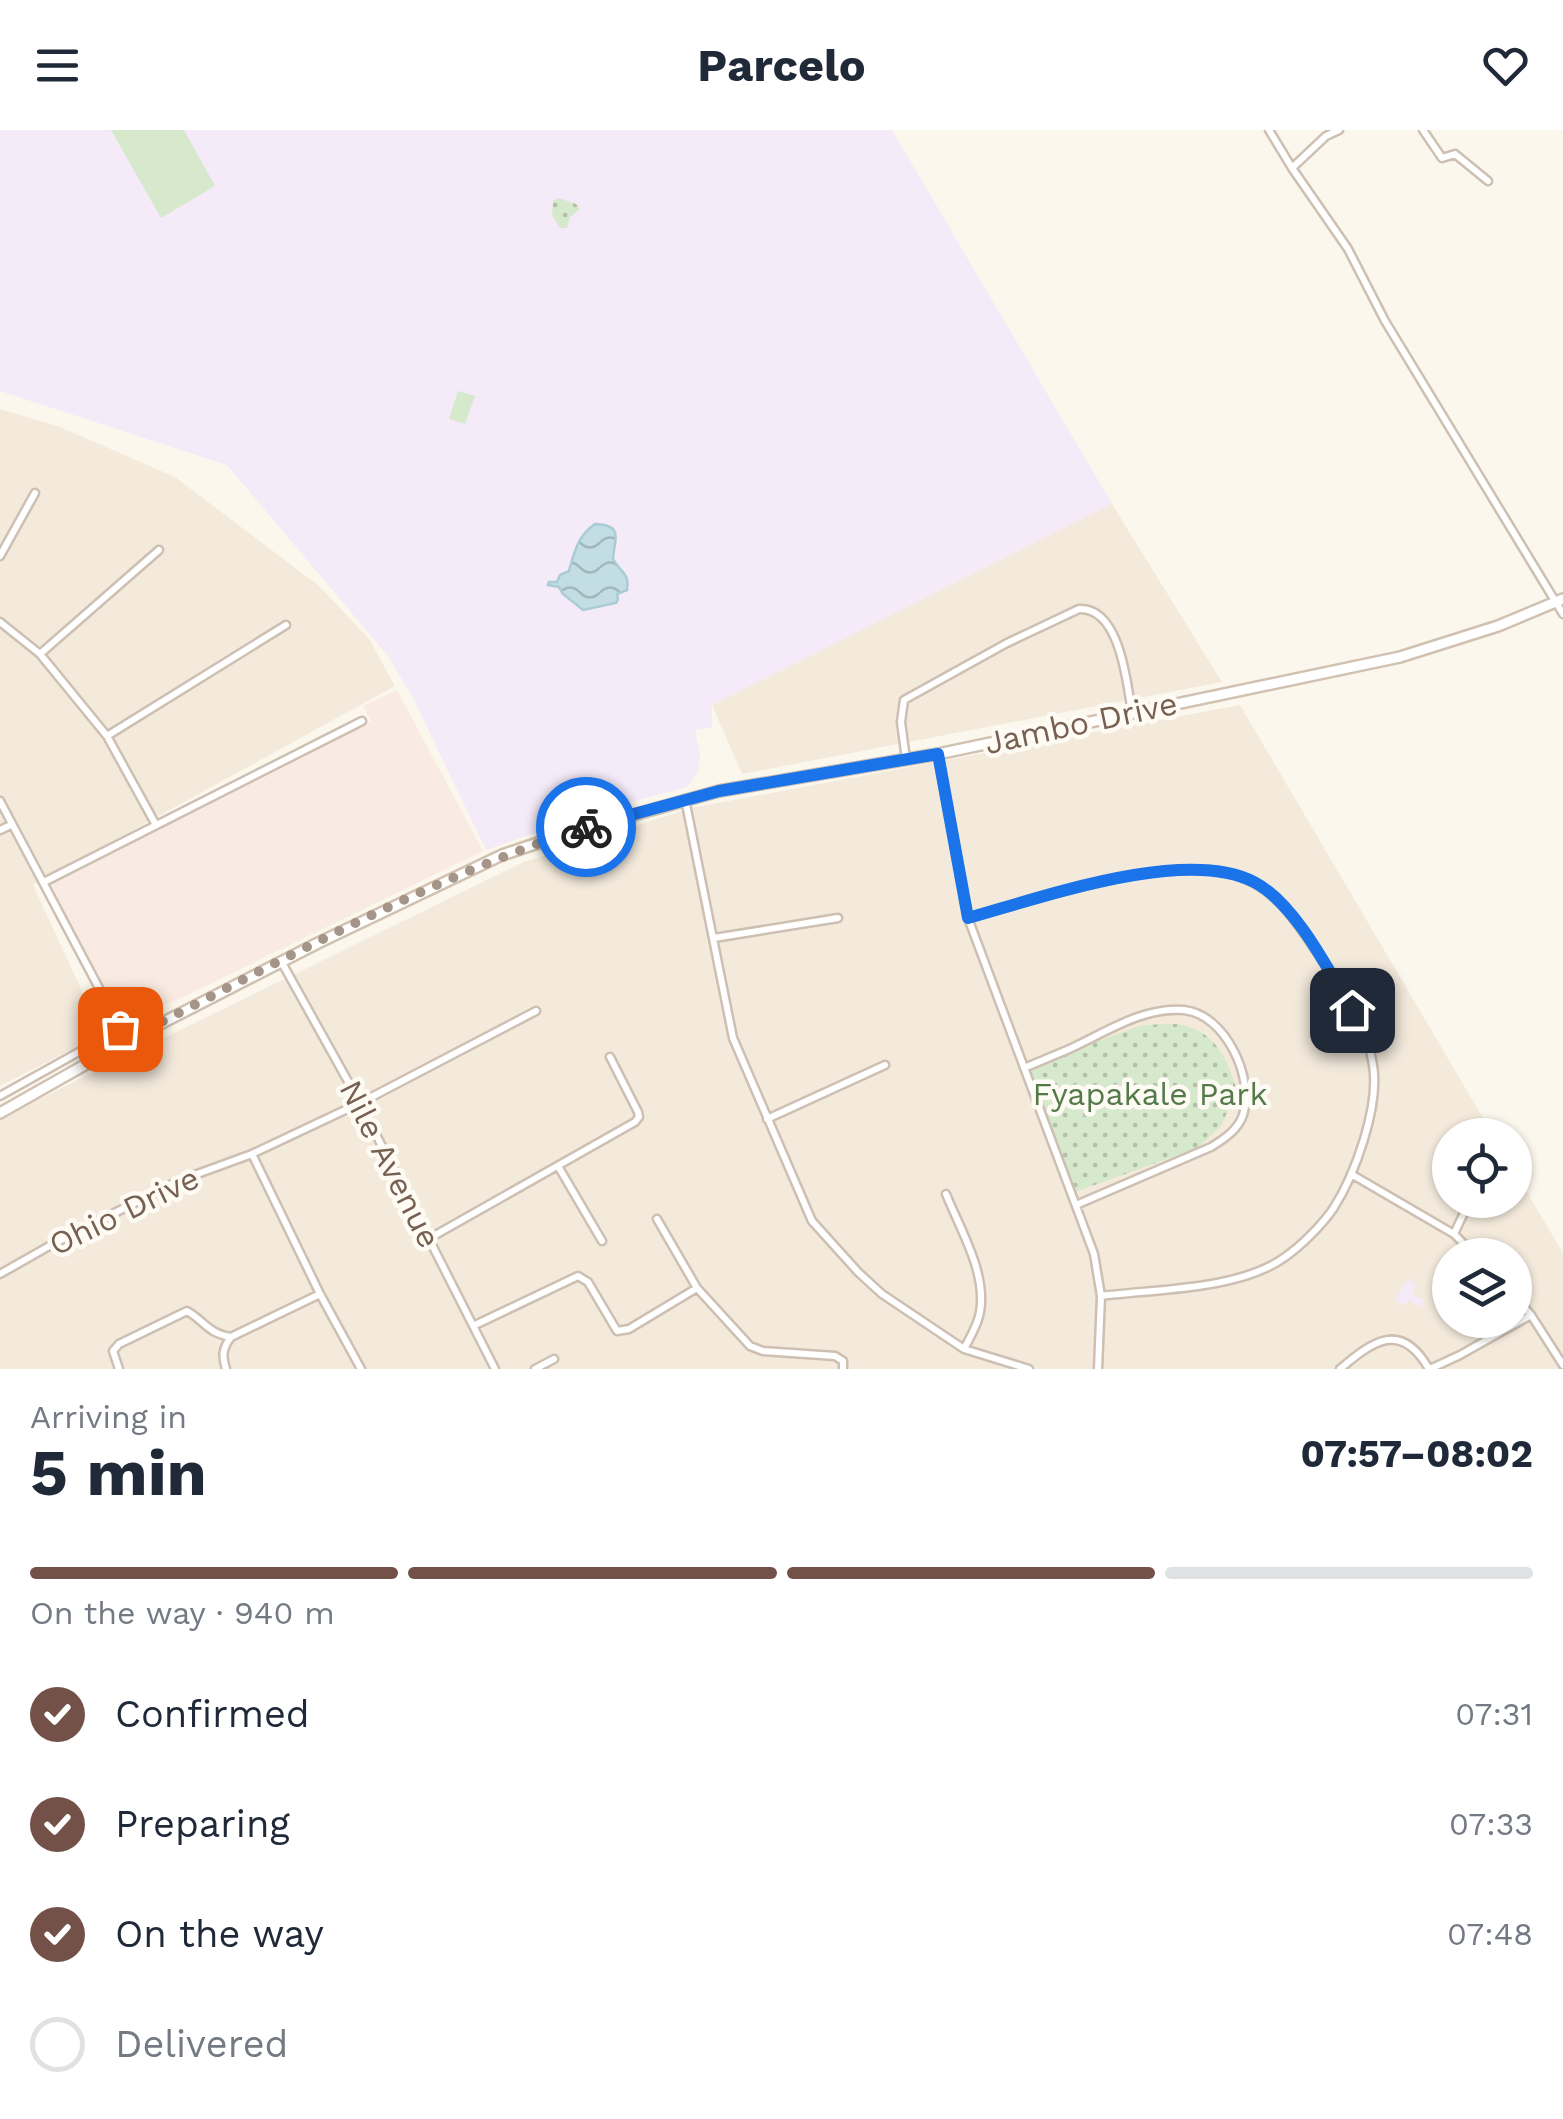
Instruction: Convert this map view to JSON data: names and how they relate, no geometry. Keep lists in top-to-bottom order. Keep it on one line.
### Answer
{"streets":{"main road":["Jambo Drive"],"street":["Nile Avenue","Ohio Drive"]},"crossings":[["Jambo Drive","Nile Avenue"],["Nile Avenue","Ohio Drive"]],"parks":["Fyapakale Park"],"page":{"header":"Parcelo","heading":["5 min","Arriving in","07:57–08:02"],"bar":"On the way · 940 m","list":[["Confirmed","07:31"],["Preparing","07:33"],["On the way","07:48"],"Delivered"]}}
